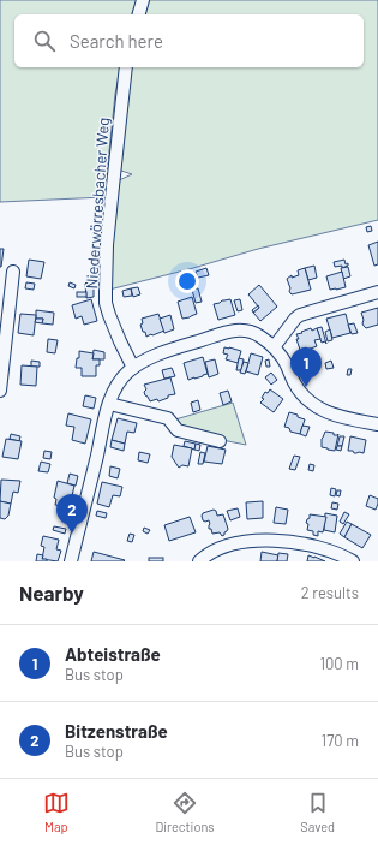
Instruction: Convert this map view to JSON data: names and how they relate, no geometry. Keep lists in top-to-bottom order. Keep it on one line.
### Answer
{"streets":{"street":["Niederwörresbacher Weg"]},"page":{"search":"Search here","pins":["1","2"],"heading":["Nearby","2 results"],"list":[{"mark":"1","name":"Abteistraße","note":"Bus stop","value":"100 m"},{"mark":"2","name":"Bitzenstraße","note":"Bus stop","value":"170 m"}],"nav":["Map","Directions","Saved"]}}
